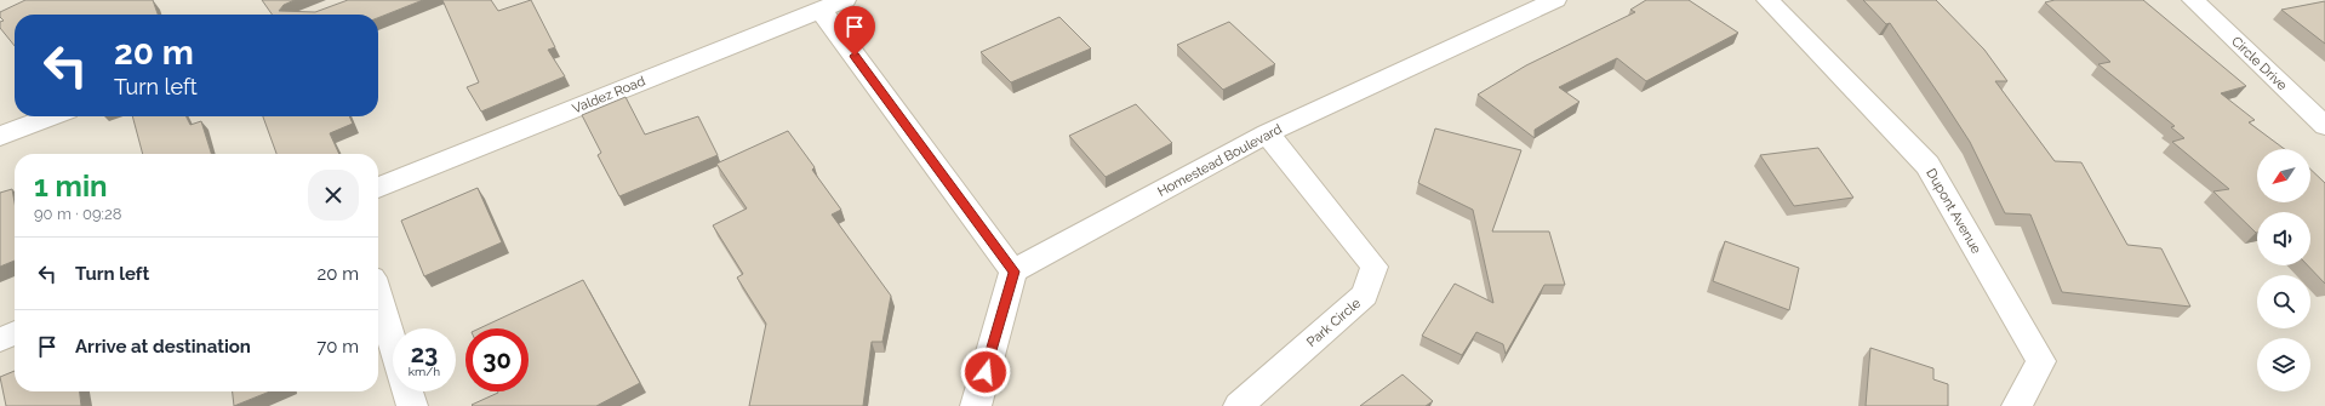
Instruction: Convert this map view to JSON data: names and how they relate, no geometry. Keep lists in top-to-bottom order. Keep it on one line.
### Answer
{"streets":{"street":["Circle Drive","Valdez Road","Homestead Boulevard","Dupont Avenue","Park Circle"]},"crossings":[["Homestead Boulevard","Park Circle"]],"north":"bottom left","page":{"turn":["20 m","Turn left"],"heading":["1 min","90 m · 09:28"],"list":[{"name":"Turn left","value":"20 m"},{"name":"Arrive at destination","value":"70 m"}],"speed":"23 km/h","limit":"30"}}
